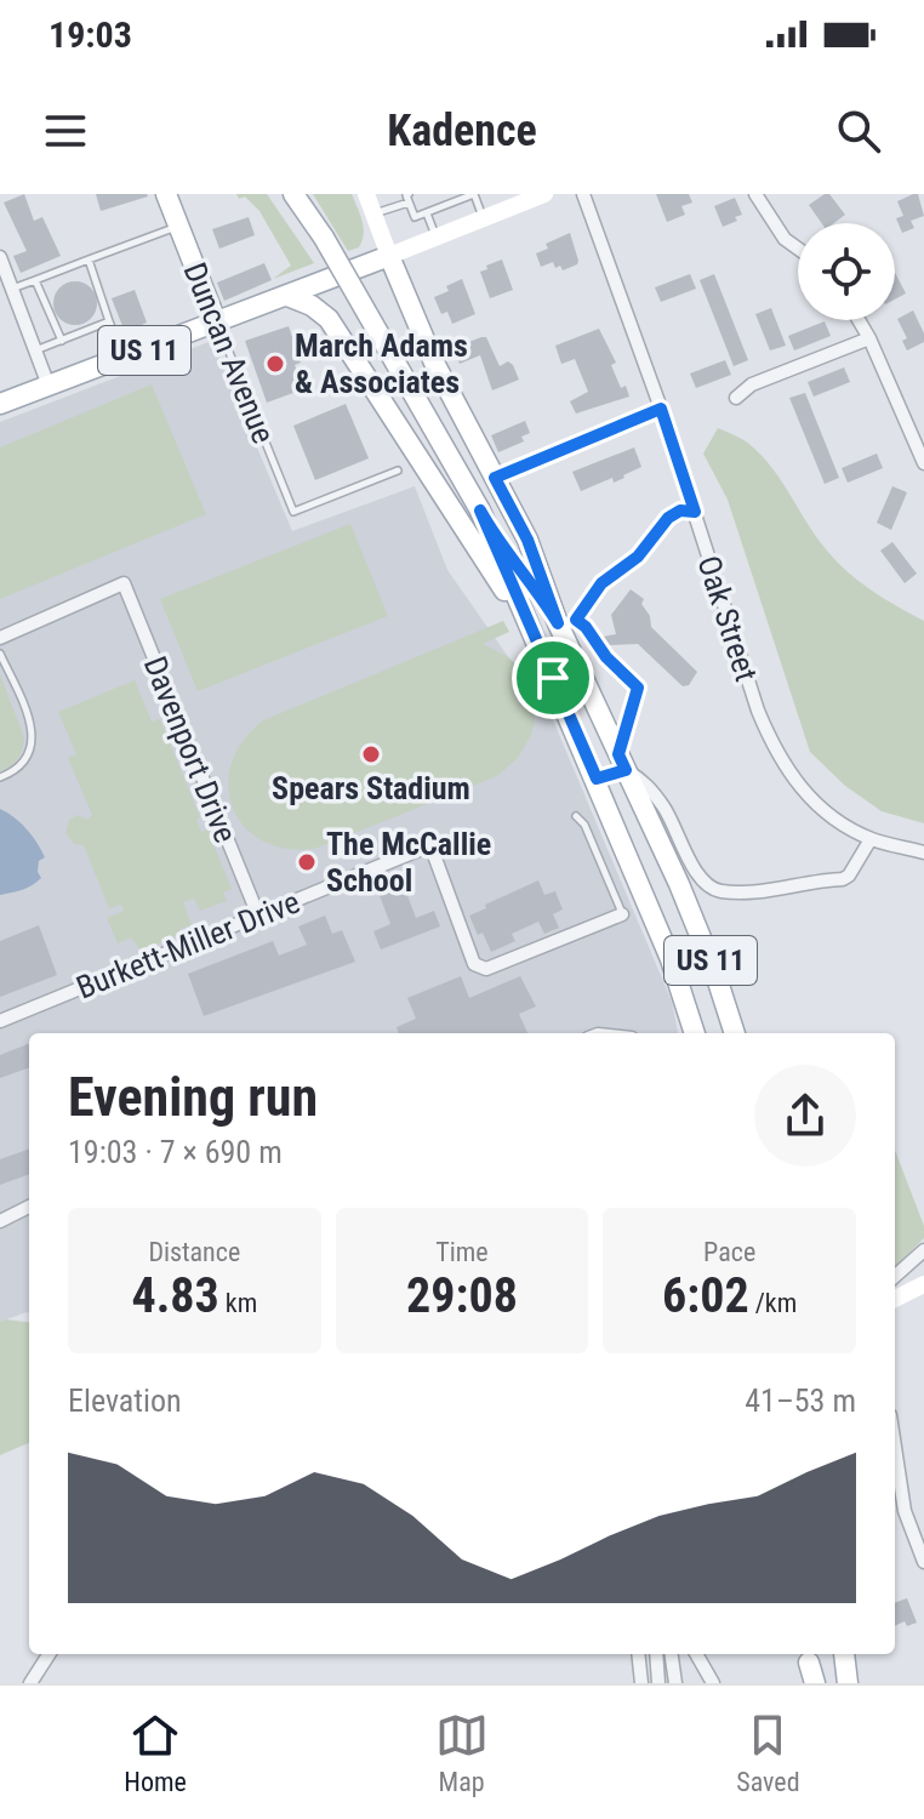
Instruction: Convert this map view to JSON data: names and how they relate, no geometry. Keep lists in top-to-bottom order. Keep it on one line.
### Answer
{"streets":{"main road":["US 11","Duncan Avenue"],"street":["Oak Street","Davenport Drive","Burkett-Miller Drive"]},"crossings":[["US 11","Duncan Avenue"],["Davenport Drive","Burkett-Miller Drive"]],"places":["March Adams & Associates","Spears Stadium","The McCallie School"],"page":{"status":"19:03","header":"Kadence","heading":["Evening run","19:03 · 7 × 690 m"],"stats":[["Distance","4.83 km"],["Time","29:08"],["Pace","6:02 /km"]],"chart":["Elevation","41–53 m"],"tabs":["Home","Map","Saved"]}}
